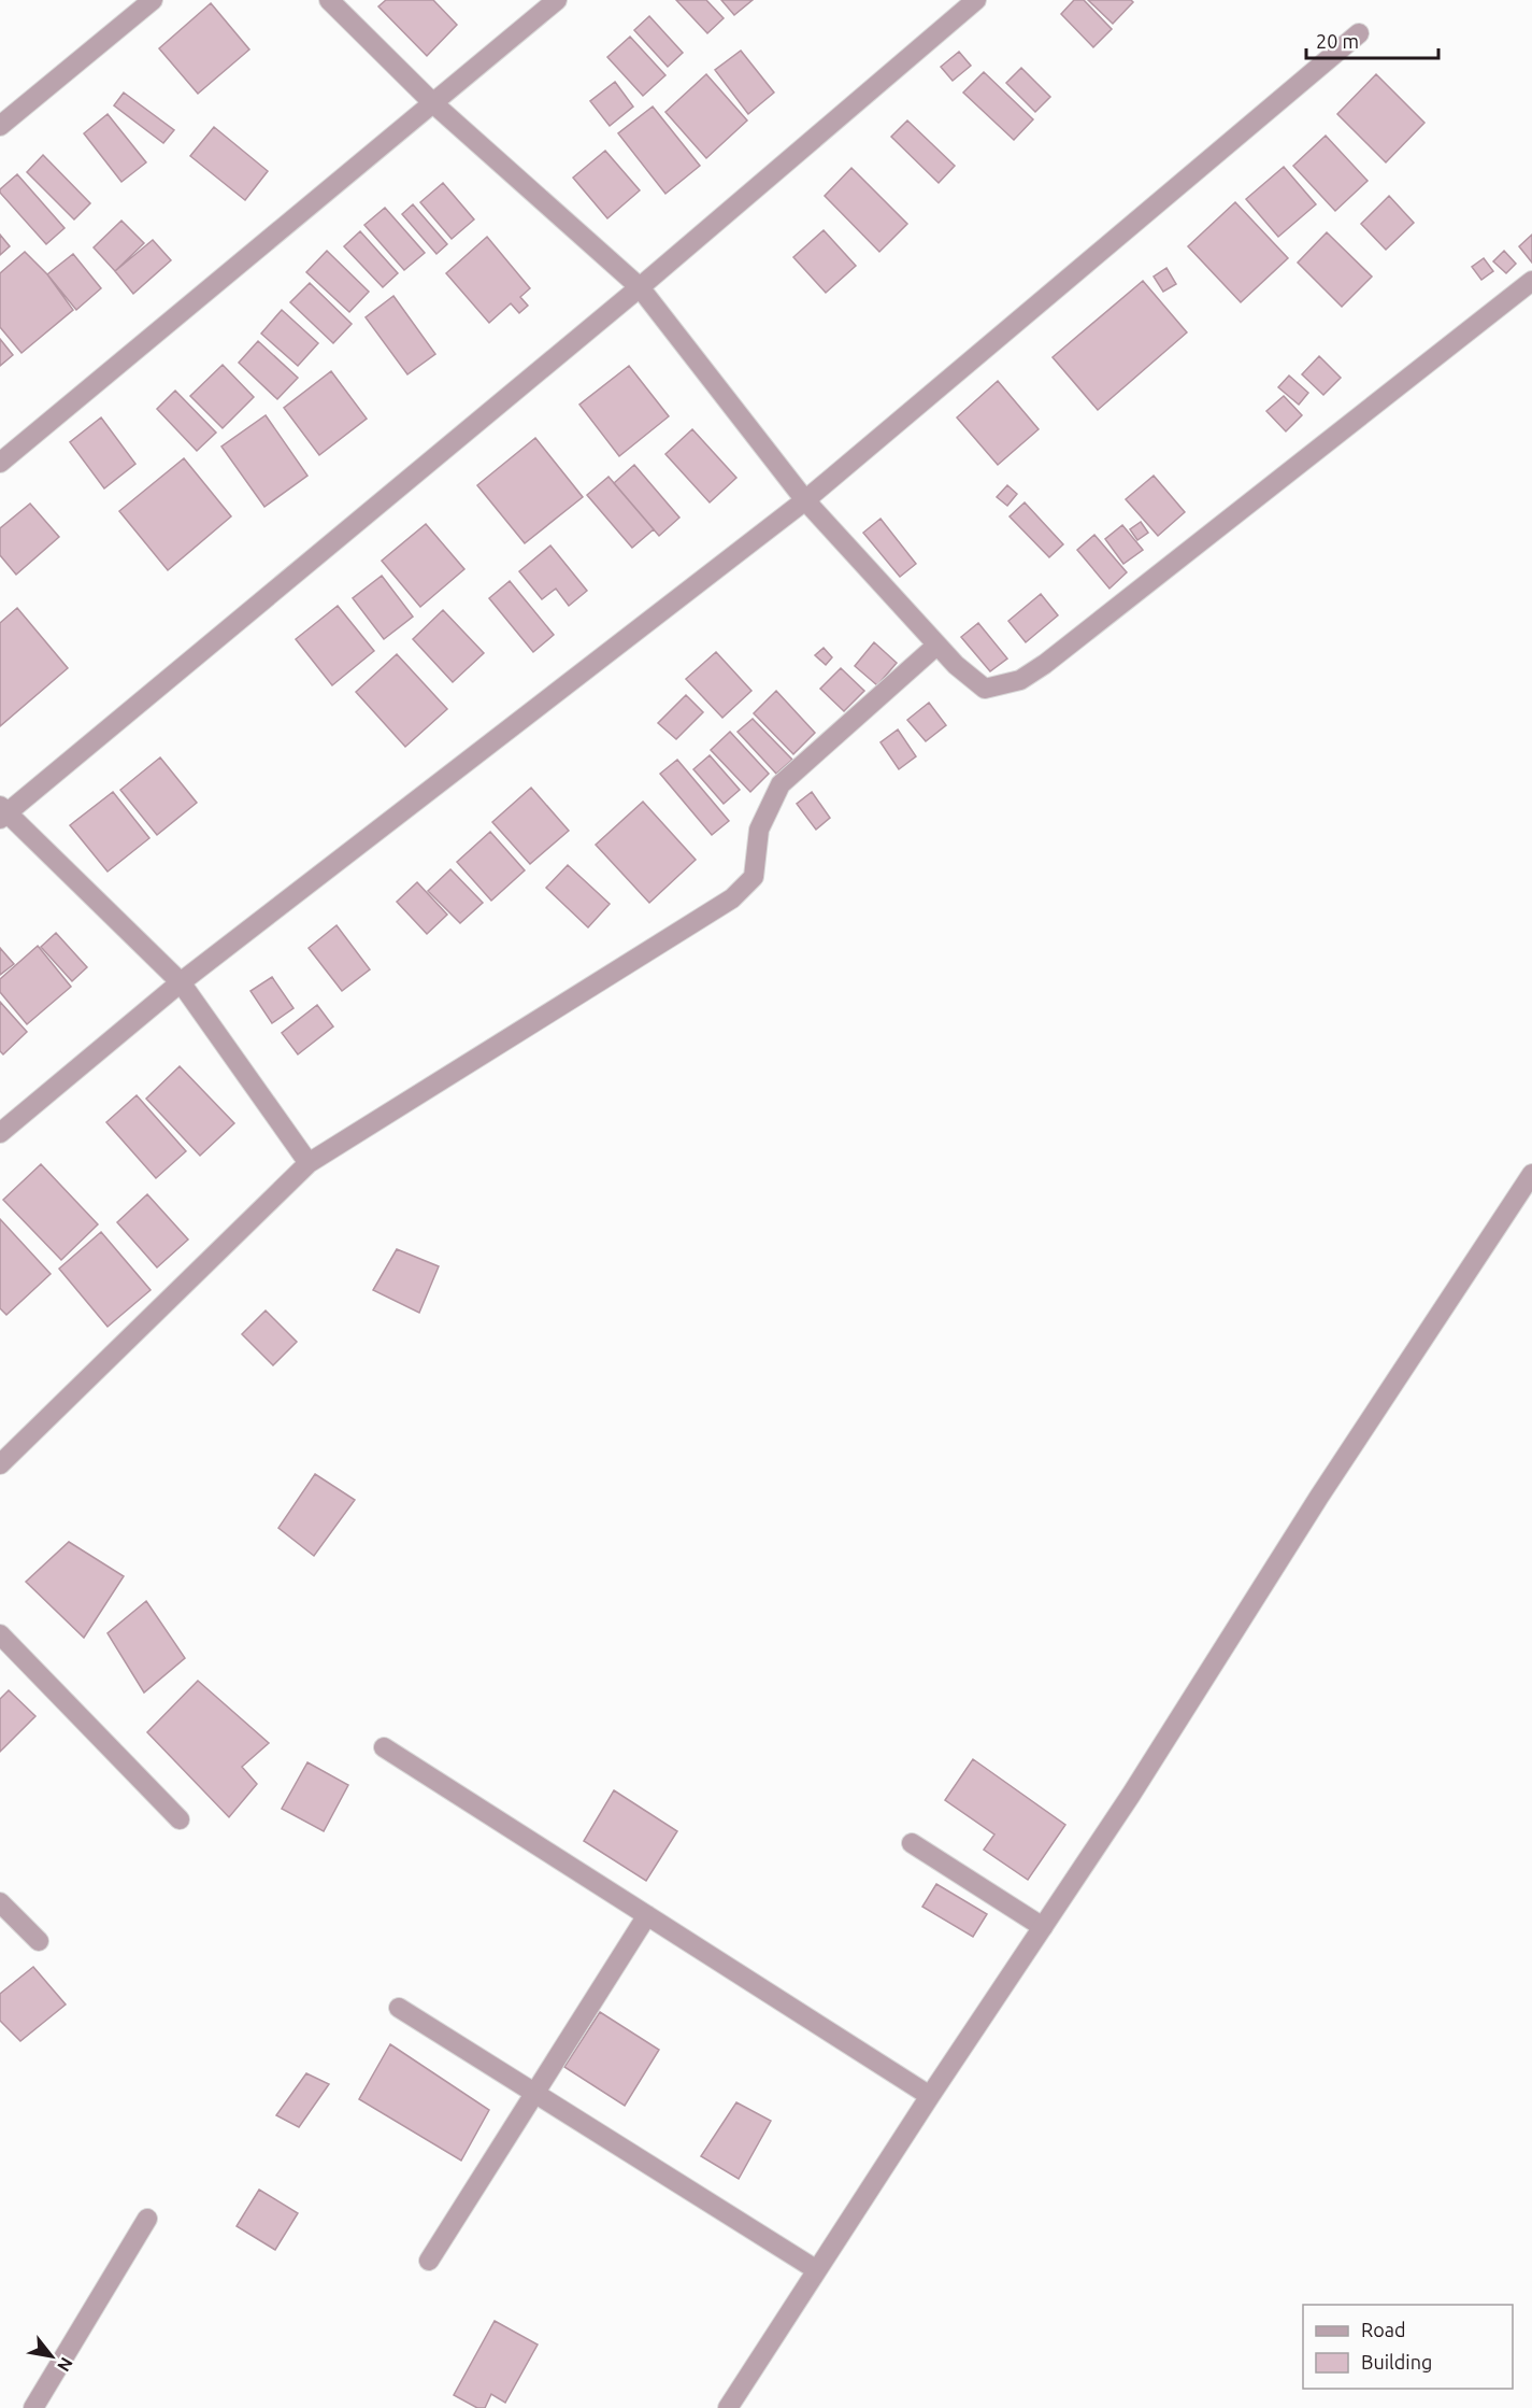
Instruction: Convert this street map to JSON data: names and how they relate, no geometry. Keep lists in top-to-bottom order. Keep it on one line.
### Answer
{"legend":["Road","Building"],"scale_bar":"20 m","north":"bottom right"}
